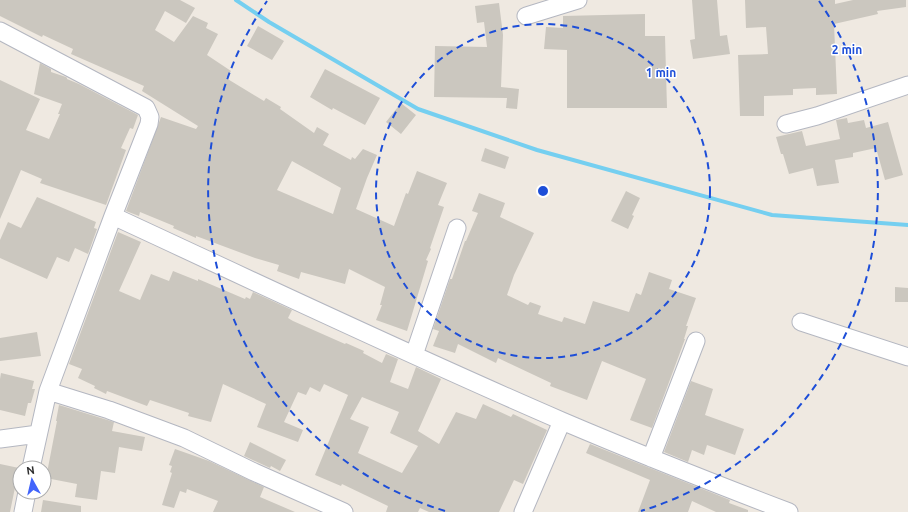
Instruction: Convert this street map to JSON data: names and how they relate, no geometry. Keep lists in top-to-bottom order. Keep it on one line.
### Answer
{"north":"top","rings":["2 min","1 min"]}
